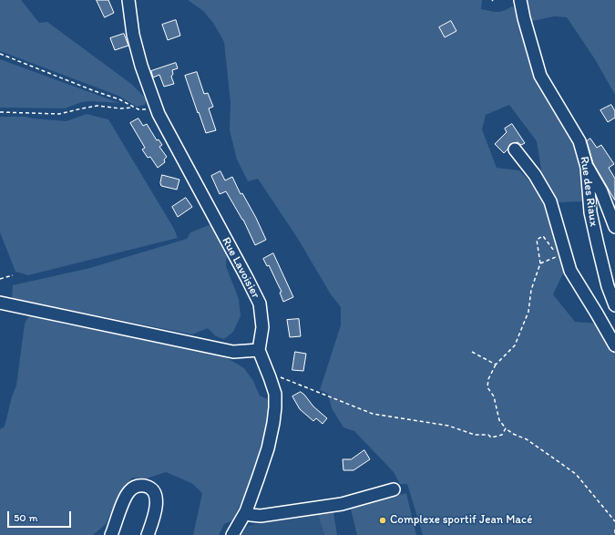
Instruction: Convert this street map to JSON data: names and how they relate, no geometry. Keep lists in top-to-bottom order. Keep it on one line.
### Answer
{"streets":{"street":["Rue des Riaux","Rue Lavoisier"]},"places":["Complexe sportif Jean Macé"],"scale_bar":"50 m"}
